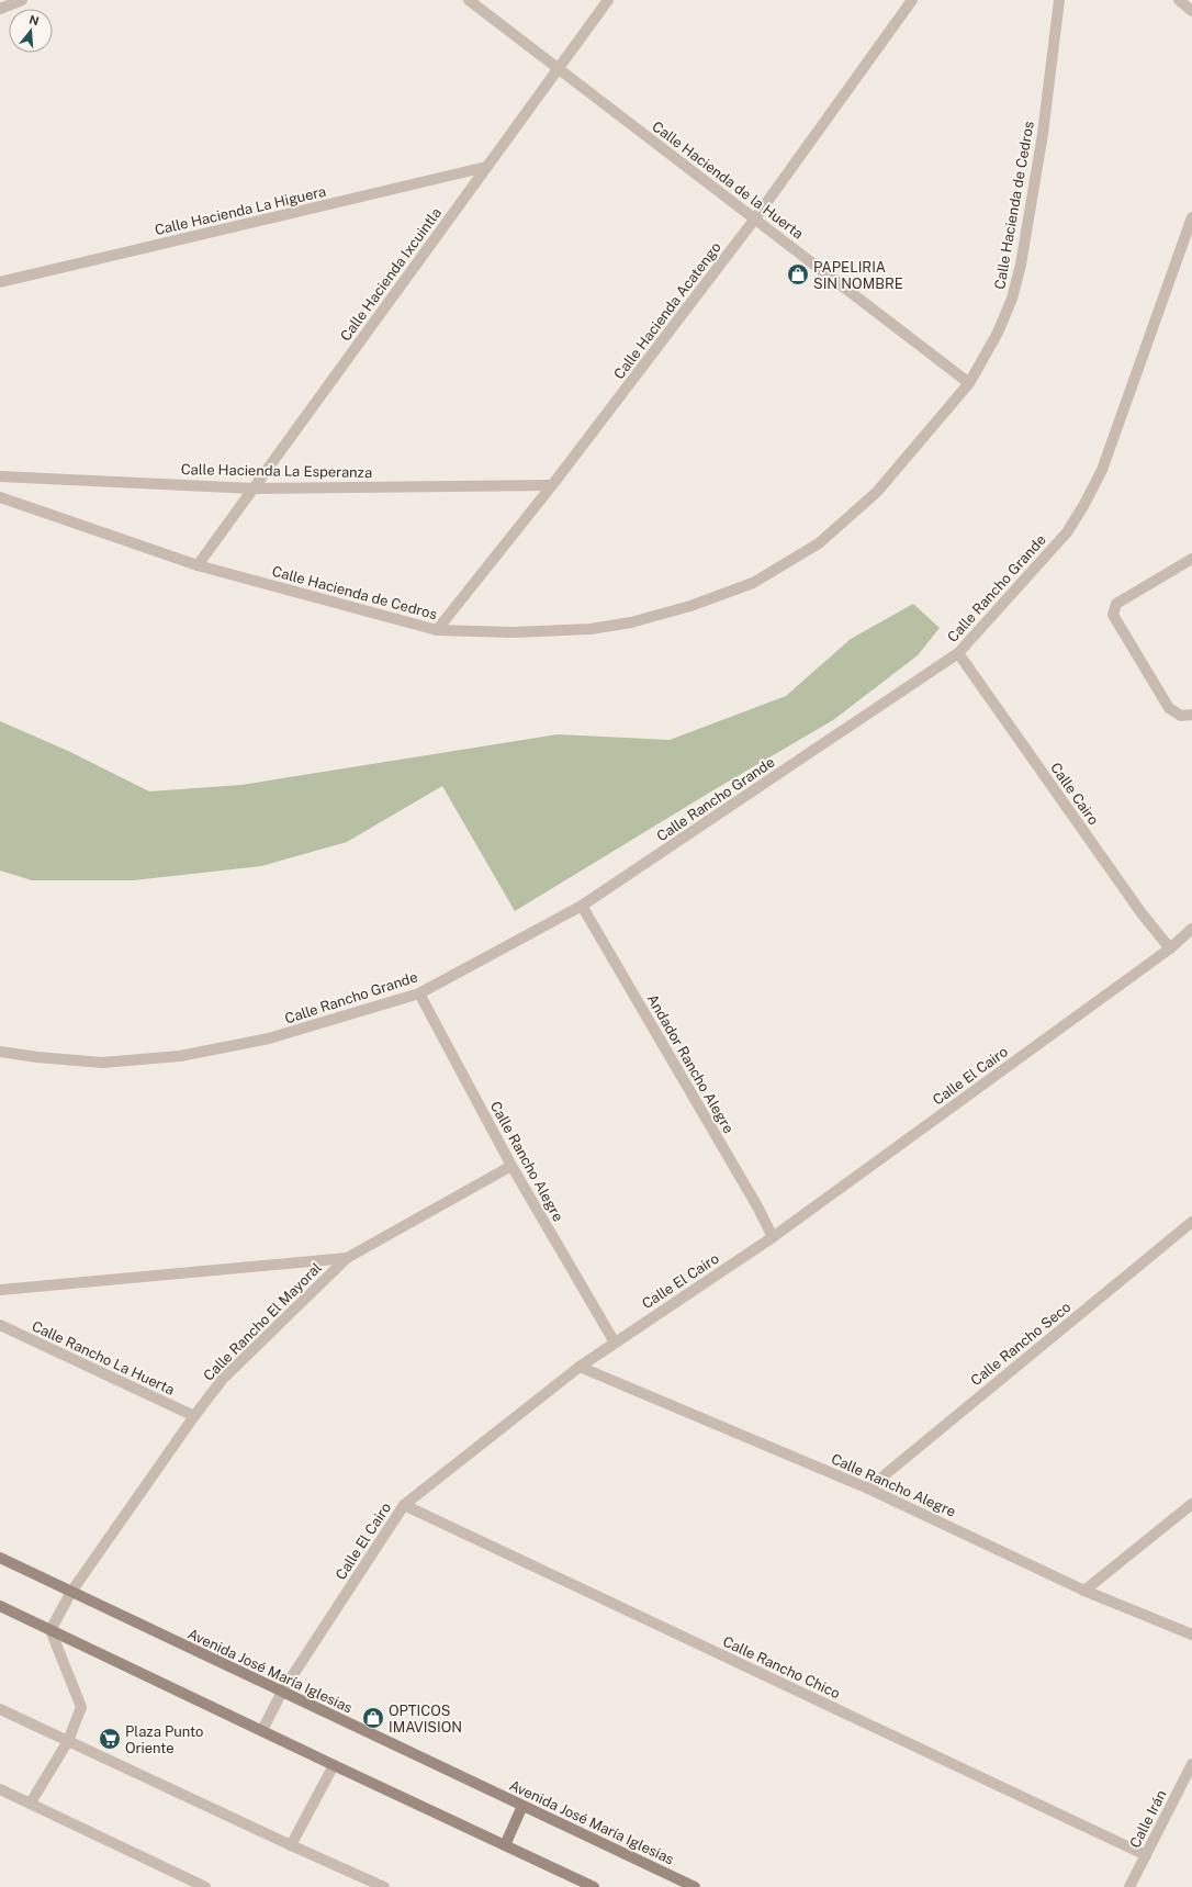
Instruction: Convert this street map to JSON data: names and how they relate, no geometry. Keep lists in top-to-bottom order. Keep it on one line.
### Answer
{"streets":{"main road":["Avenida José María Iglesias"],"street":["Calle Hacienda de la Huerta","Calle Hacienda de Cedros","Calle Hacienda La Higuera","Calle Hacienda Ixcuintla","Calle Hacienda Acatengo","Calle Hacienda La Esperanza","Calle Rancho Grande","Calle Cairo","Andador Rancho Alegre","Calle El Cairo","Calle Rancho Alegre","Calle Rancho El Mayoral","Calle Rancho Seco","Calle Rancho La Huerta","Calle Rancho Chico","Calle Irán"]},"crossings":[["Calle Hacienda de la Huerta","Calle Hacienda de Cedros"],["Calle Hacienda de la Huerta","Calle Hacienda Ixcuintla"],["Calle Hacienda de la Huerta","Calle Hacienda Acatengo"],["Calle Hacienda de Cedros","Calle Hacienda Ixcuintla"],["Calle Hacienda de Cedros","Calle Hacienda Acatengo"],["Calle Hacienda La Higuera","Calle Hacienda Ixcuintla"],["Calle Hacienda Ixcuintla","Calle Hacienda La Esperanza"],["Calle Hacienda Acatengo","Calle Hacienda La Esperanza"],["Calle Rancho Grande","Calle Cairo"],["Calle Rancho Grande","Andador Rancho Alegre"],["Calle Rancho Grande","Calle Rancho Alegre"],["Calle Cairo","Calle El Cairo"],["Andador Rancho Alegre","Calle El Cairo"],["Calle El Cairo","Calle Rancho Alegre"],["Calle El Cairo","Calle Rancho Chico"],["Calle El Cairo","Avenida José María Iglesias"],["Calle Rancho Alegre","Calle Rancho El Mayoral"],["Calle Rancho Alegre","Calle Rancho Seco"],["Calle Rancho El Mayoral","Calle Rancho La Huerta"],["Calle Rancho El Mayoral","Avenida José María Iglesias"],["Calle Rancho Chico","Calle Irán"]],"places":{"shop":["PAPELIRIA SIN NOMBRE","OPTICOS IMAVISION"],"supermarket":["Plaza Punto Oriente"]},"north":"top"}
